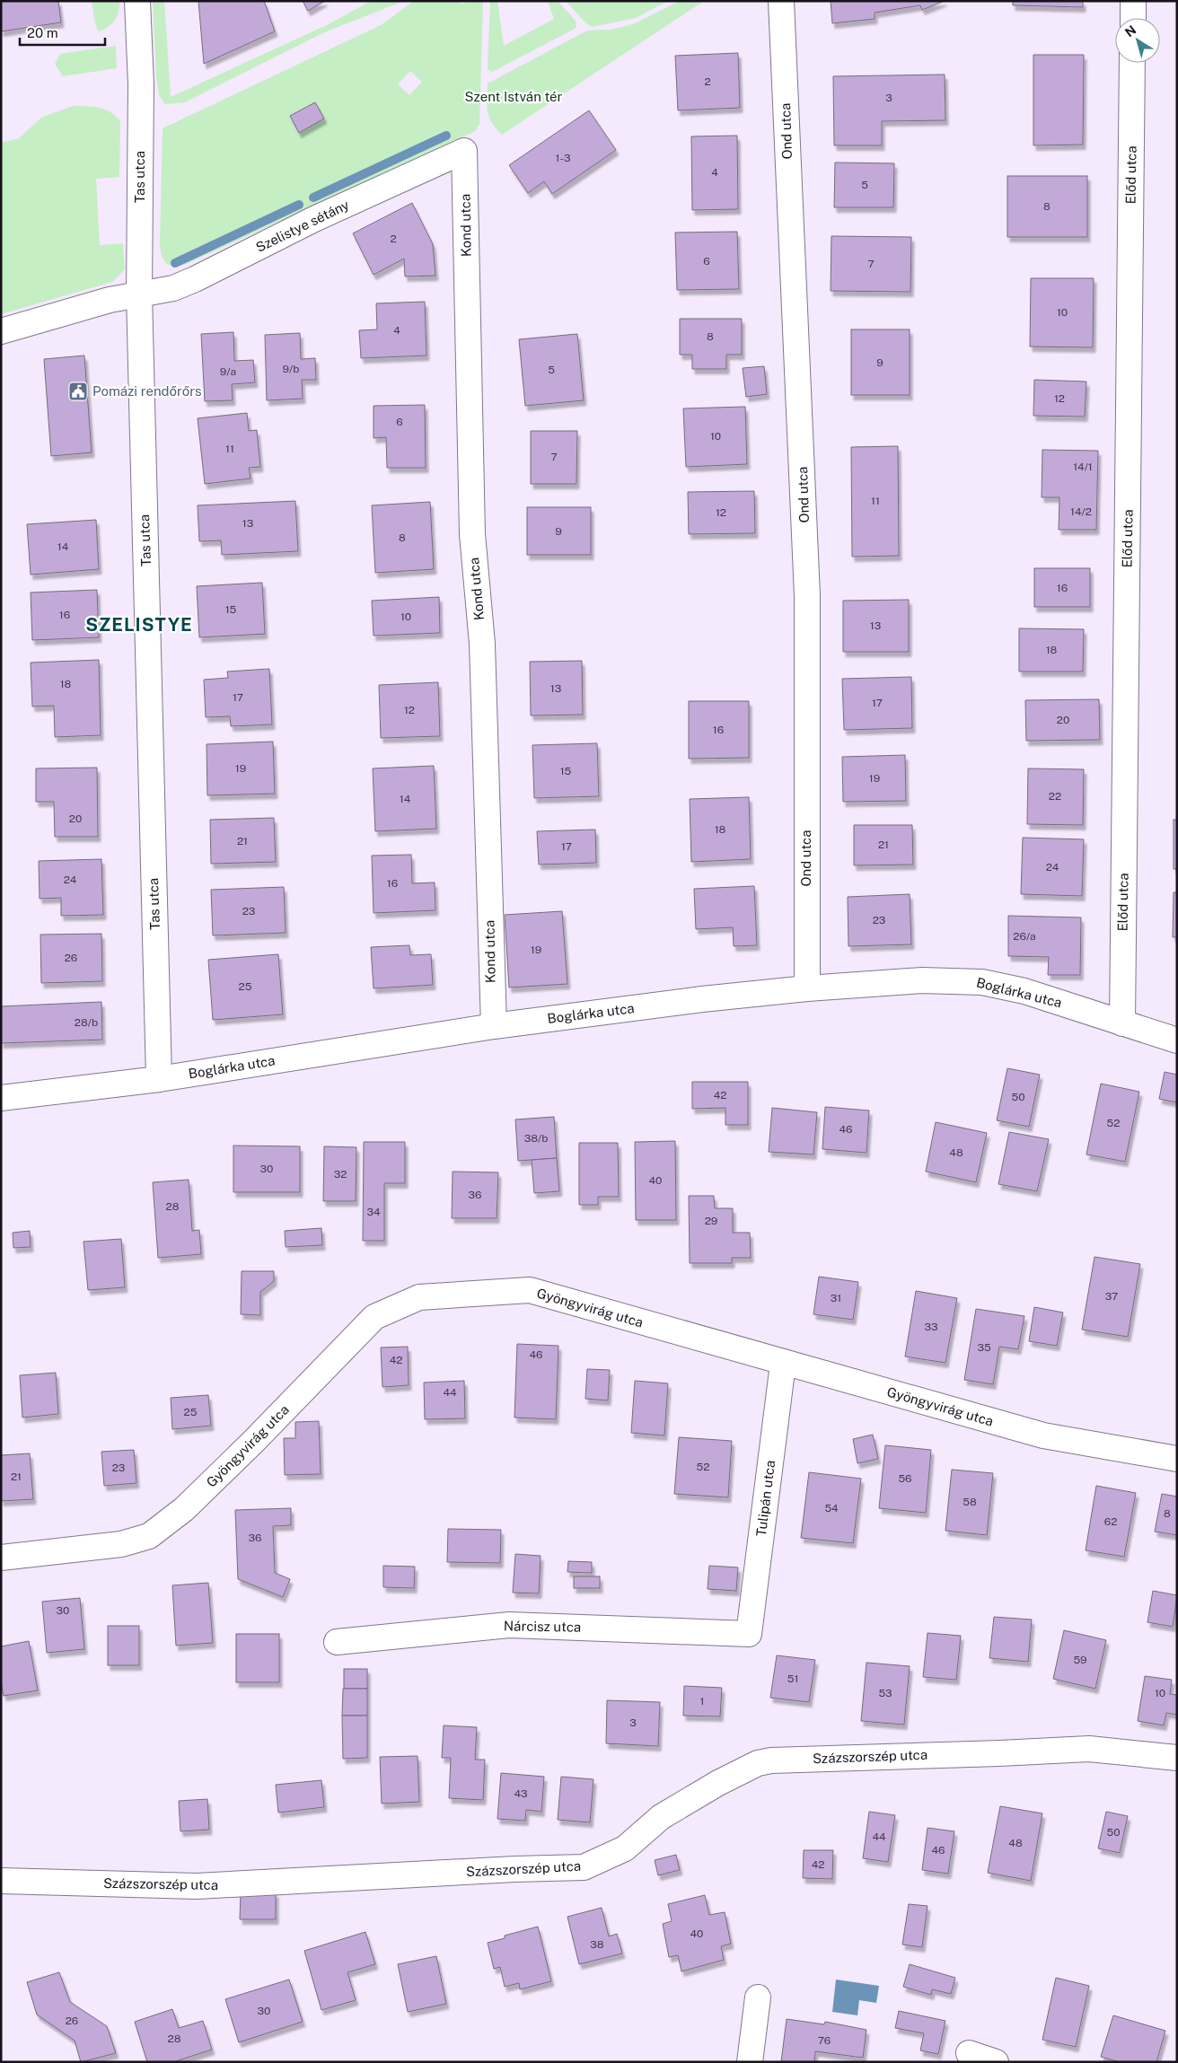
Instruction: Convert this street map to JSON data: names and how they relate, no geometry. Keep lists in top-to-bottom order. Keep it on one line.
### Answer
{"streets":{"street":["Ond utca","Előd utca","Tas utca","Kond utca","Szelistye sétány","Boglárka utca","Gyöngyvirág utca","Tulipán utca","Nárcisz utca","Százszorszép utca"]},"crossings":[["Ond utca","Boglárka utca"],["Előd utca","Boglárka utca"],["Tas utca","Szelistye sétány"],["Tas utca","Boglárka utca"],["Kond utca","Szelistye sétány"],["Kond utca","Boglárka utca"],["Gyöngyvirág utca","Tulipán utca"],["Tulipán utca","Nárcisz utca"]],"districts":["SZELISTYE"],"parks":["Szent István tér"],"places":{"public building":["Pomázi rendőrőrs"]},"house_numbers":["2","3","1-3","4","5","8","2","6","7","10","4","8","9","9/b","5","9/a","12","6","10","11","7","14/1","11","14/2","12","13","9","8","14","16","15","16","10","13","18","18","13","17","17","12","20","16","19","15","19","22","14","20","18","21","21","17","24","24","16","23","23","26/a","19","26","25","28/b","42","50","52","46","38/b","48","30","32","40","36","28","34","29","37","31","33","35","46","42","44","25","52","23","21","56","58","54","8","62","36","30","59","51","53","10","1","3","43","50","44","48","46","42","40","38","30","26","28","76"],"scale_bar":"20 m","north":"top left"}
